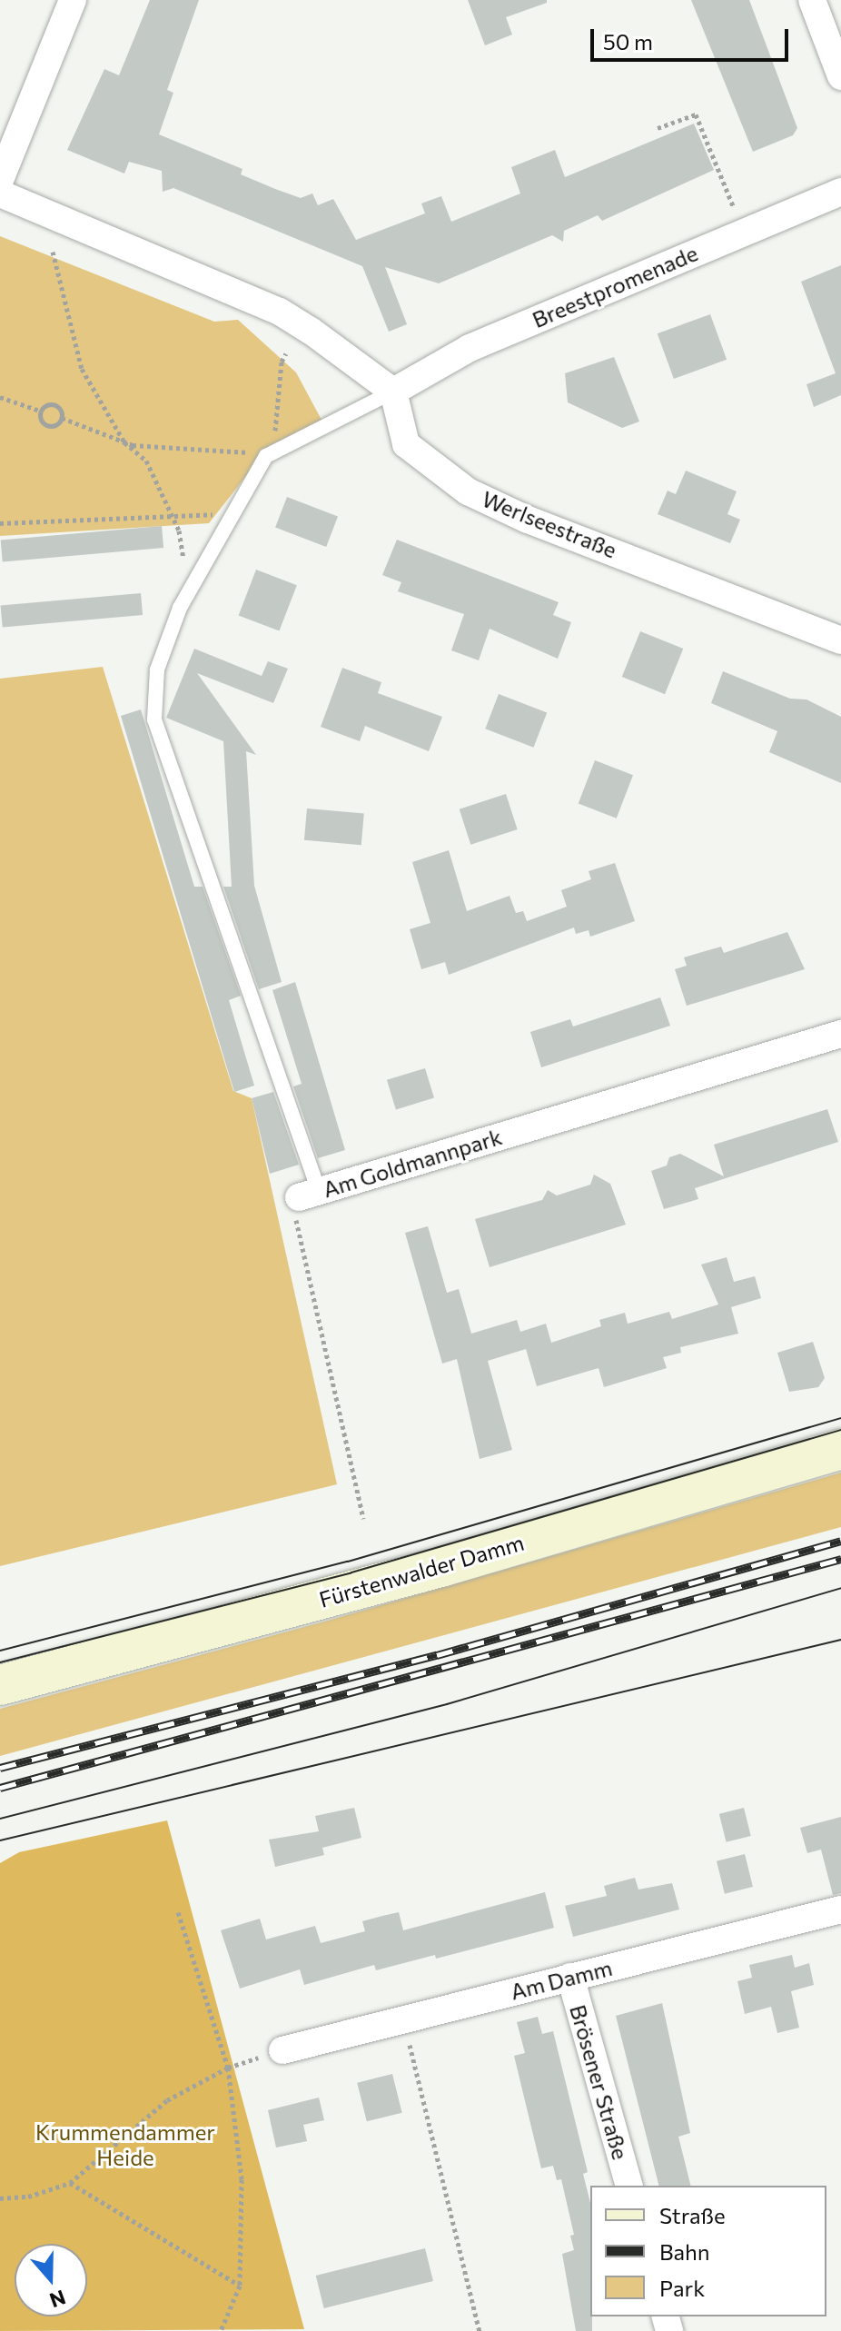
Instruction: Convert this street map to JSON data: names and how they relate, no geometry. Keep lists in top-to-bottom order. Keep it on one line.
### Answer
{"streets":{"main road":["Fürstenwalder Damm"],"street":["Breestpromenade","Werlseestraße","Am Goldmannpark","Am Damm","Brösener Straße"]},"crossings":[["Breestpromenade","Werlseestraße"],["Am Damm","Brösener Straße"]],"parks":["Krummendammer Heide"],"legend":["Straße","Bahn","Park"],"scale_bar":"50 m","north":"bottom"}
